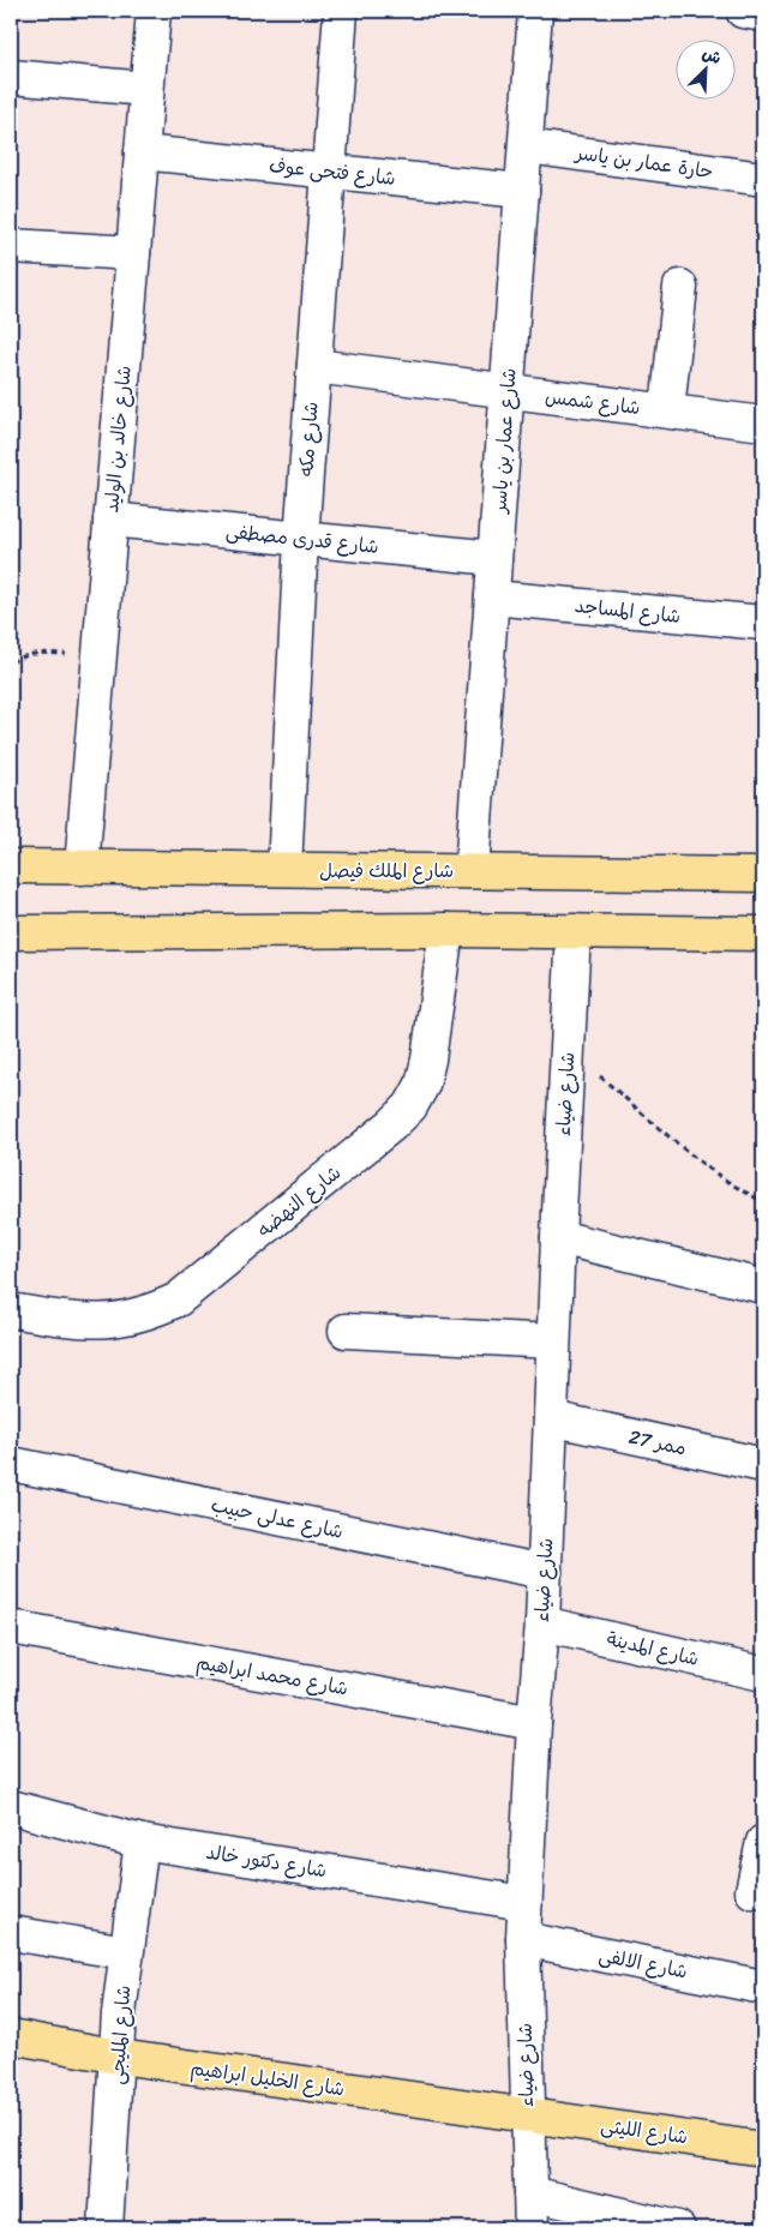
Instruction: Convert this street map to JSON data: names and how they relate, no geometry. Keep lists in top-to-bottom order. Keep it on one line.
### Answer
{"streets":{"main road":["شارع الملك فيصل","شارع الخليل ابراهيم","شارع الليثى"],"street":["حارة عمار بن ياسر","شارع فتحى عوف","شارع شمس","شارع خالد بن الوليد","شارع مكه","شارع عمار بن ياسر","شارع قدرى مصطفى","شارع المساجد","شارع ضياء","شارع النهضه","ممر 27","شارع عدلى حبيب","شارع المدينة","شارع محمد ابراهيم","شارع دكتور خالد","شارع الالفى","شارع المليجى"]},"crossings":[["حارة عمار بن ياسر","شارع عمار بن ياسر"],["شارع فتحى عوف","شارع خالد بن الوليد"],["شارع فتحى عوف","شارع مكه"],["شارع فتحى عوف","شارع عمار بن ياسر"],["شارع شمس","شارع مكه"],["شارع شمس","شارع عمار بن ياسر"],["شارع خالد بن الوليد","شارع قدرى مصطفى"],["شارع خالد بن الوليد","شارع الملك فيصل"],["شارع مكه","شارع قدرى مصطفى"],["شارع مكه","شارع الملك فيصل"],["شارع عمار بن ياسر","شارع قدرى مصطفى"],["شارع عمار بن ياسر","شارع المساجد"],["شارع عمار بن ياسر","شارع الملك فيصل"],["شارع ضياء","ممر 27"],["شارع ضياء","شارع عدلى حبيب"],["شارع ضياء","شارع المدينة"],["شارع ضياء","شارع محمد ابراهيم"],["شارع ضياء","شارع دكتور خالد"],["شارع ضياء","شارع الالفى"],["شارع ضياء","شارع الخليل ابراهيم"],["شارع ضياء","شارع الليثى"],["شارع دكتور خالد","شارع المليجى"],["شارع المليجى","شارع الخليل ابراهيم"],["شارع الخليل ابراهيم","شارع الليثى"]],"north":"top right"}
